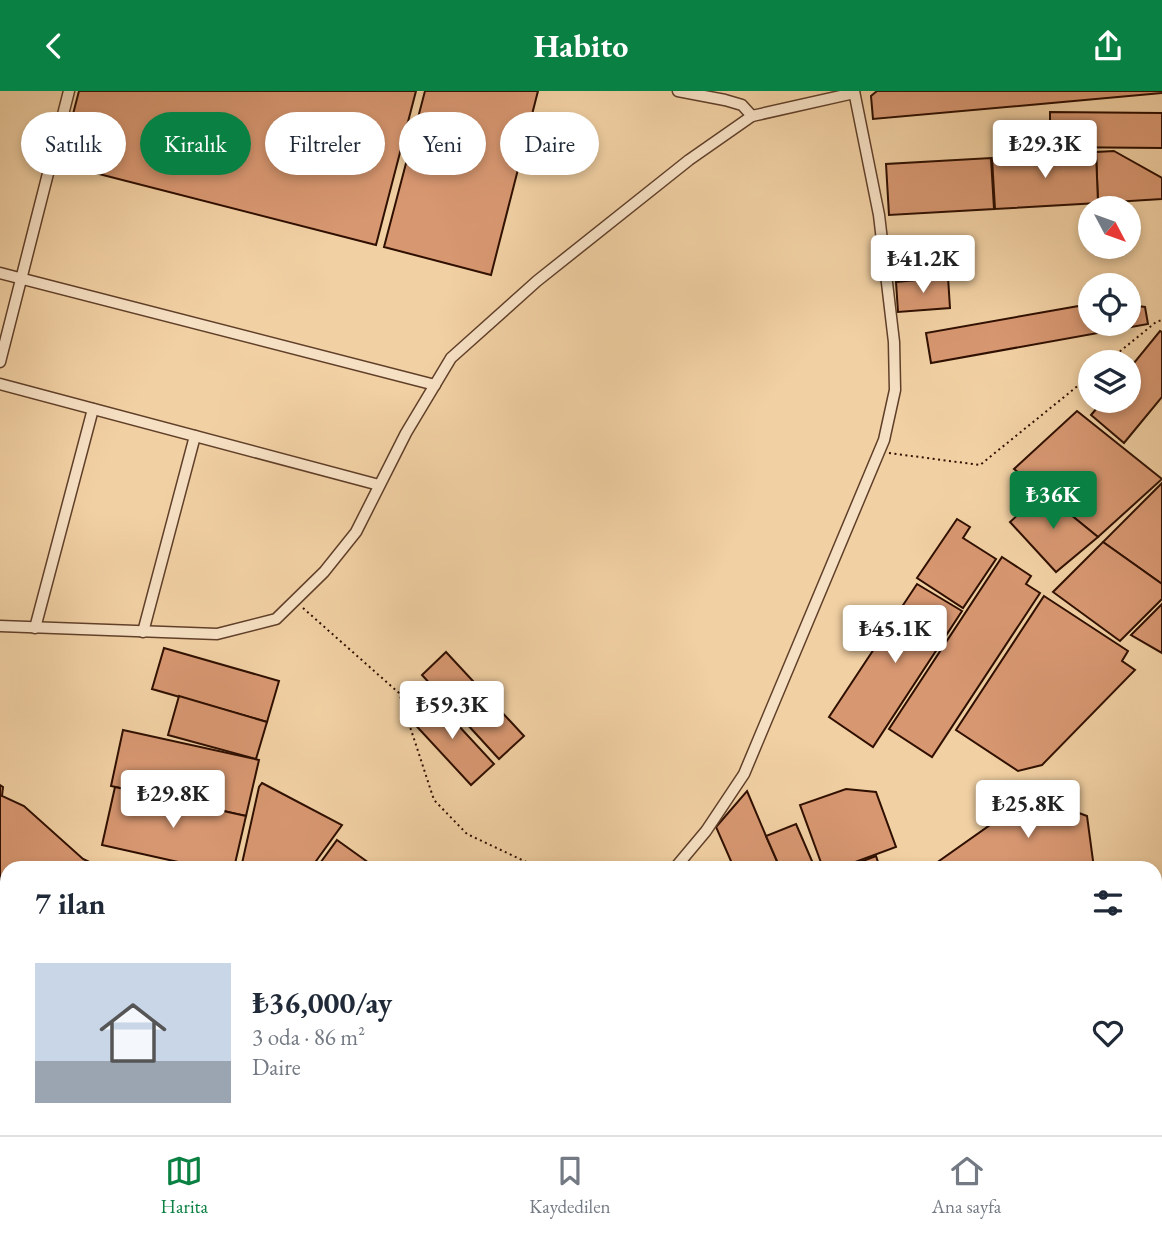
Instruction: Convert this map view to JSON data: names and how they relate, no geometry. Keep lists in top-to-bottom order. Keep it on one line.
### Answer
{"north":"bottom right","page":{"header":"Habito","chip":["Satılık","Kiralık","Filtreler","Yeni","Daire"],"price":["₺29.3K","₺41.2K","₺36K","₺45.1K","₺59.3K","₺29.8K","₺25.8K"],"heading":"7 ilan","list":[{"name":"₺36,000/ay","note":"3 oda · 86 m² · Daire"}],"tabs":["Harita","Kaydedilen","Ana sayfa"]}}
